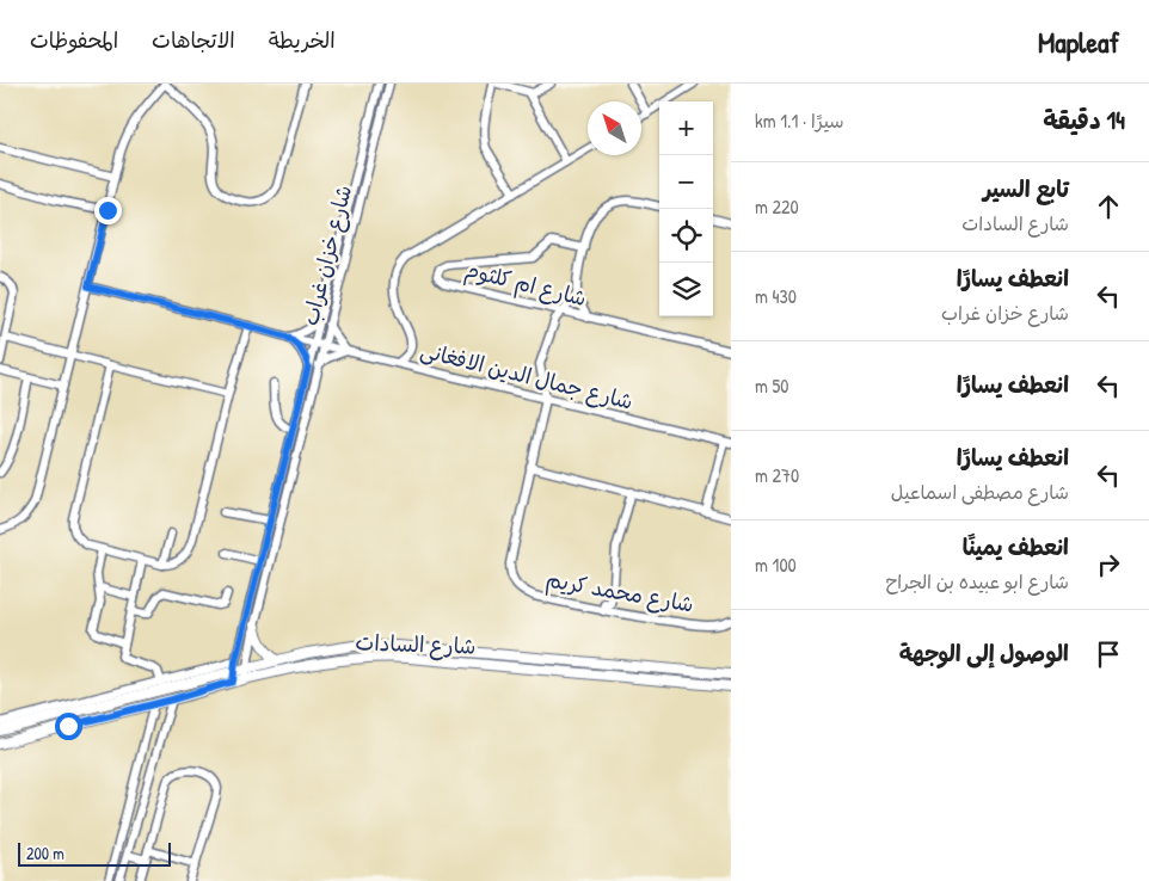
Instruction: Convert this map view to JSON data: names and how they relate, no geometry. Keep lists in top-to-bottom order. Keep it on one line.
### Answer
{"streets":{"main road":["شارع السادات"],"street":["شارع خزان غراب","شارع ام كلثوم","شارع جمال الدين الافغانى","شارع محمد كريم"]},"crossings":[["شارع خزان غراب","شارع جمال الدين الافغانى"],["شارع خزان غراب","شارع السادات"],["شارع ام كلثوم","شارع محمد كريم"],["شارع جمال الدين الافغانى","شارع محمد كريم"]],"scale_bar":"200 m","north":"top left","page":{"header":"Mapleaf","nav":["الخريطة","الاتجاهات","المحفوظات"],"heading":["14 دقيقة","سيرًا · 1.1 km"],"map_buttons":["+","−"],"list":[["تابع السير","شارع السادات","220 m"],["انعطف يسارًا","شارع خزان غراب","430 m"],["انعطف يسارًا","50 m"],["انعطف يسارًا","شارع مصطفى اسماعيل","270 m"],["انعطف يمينًا","شارع ابو عبيده بن الجراح","100 m"],"الوصول إلى الوجهة"],"scale":"200 m"}}
